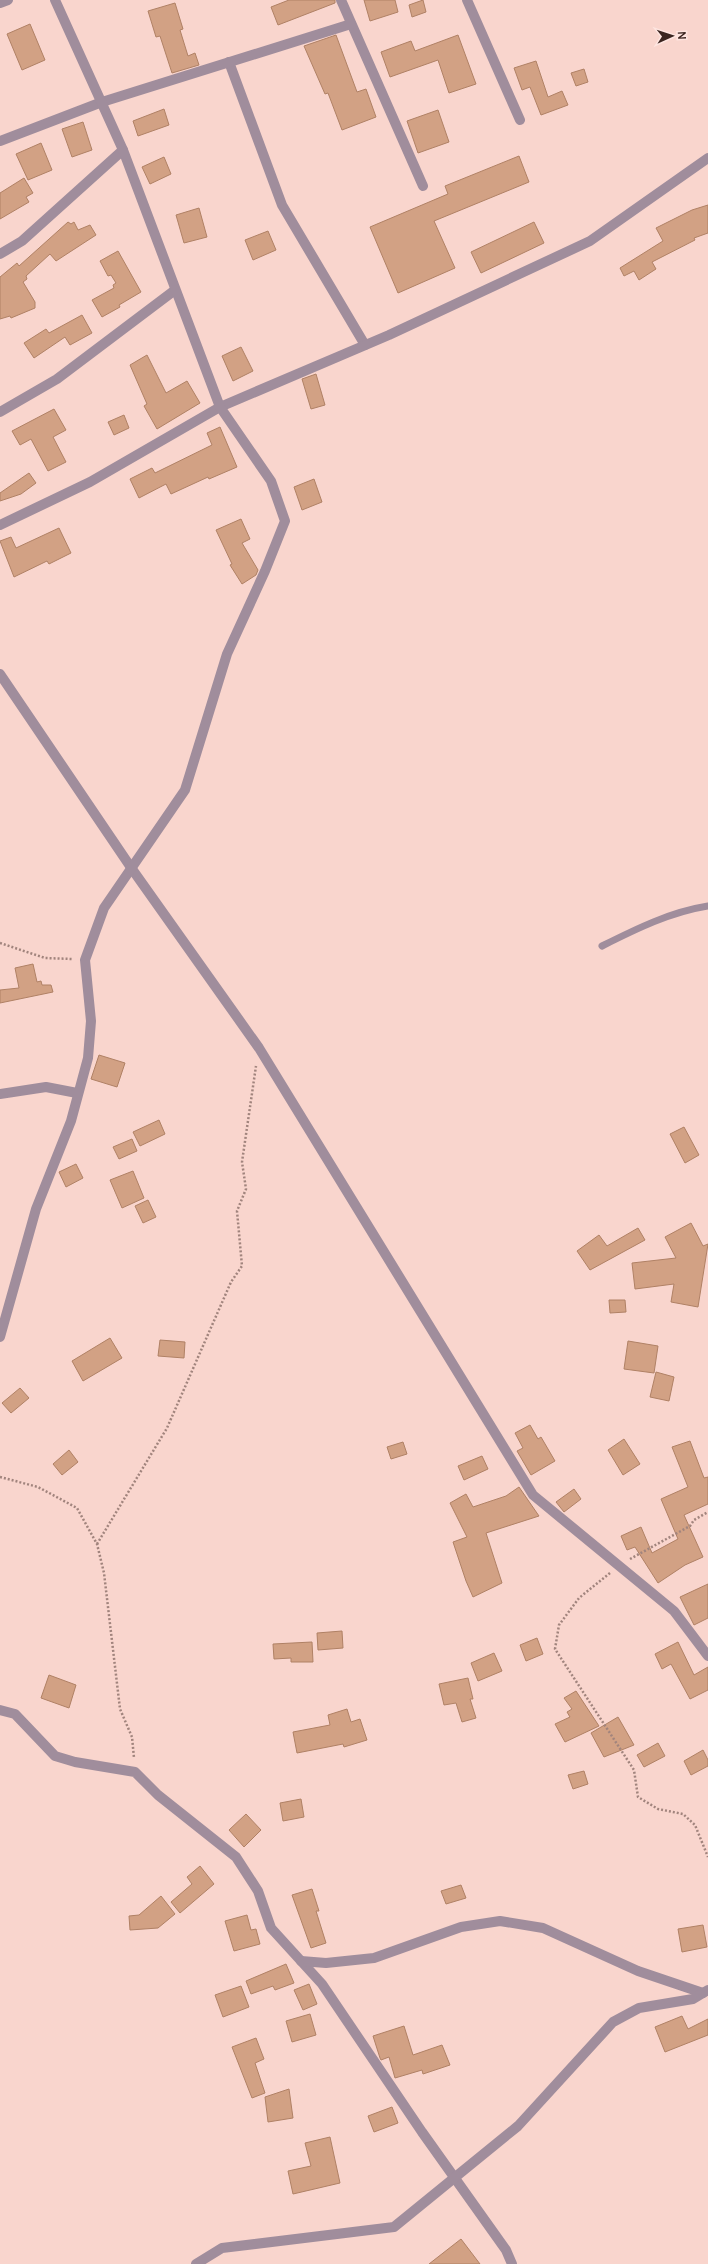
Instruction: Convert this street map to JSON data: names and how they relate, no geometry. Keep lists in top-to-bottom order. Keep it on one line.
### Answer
{"north":"right"}
